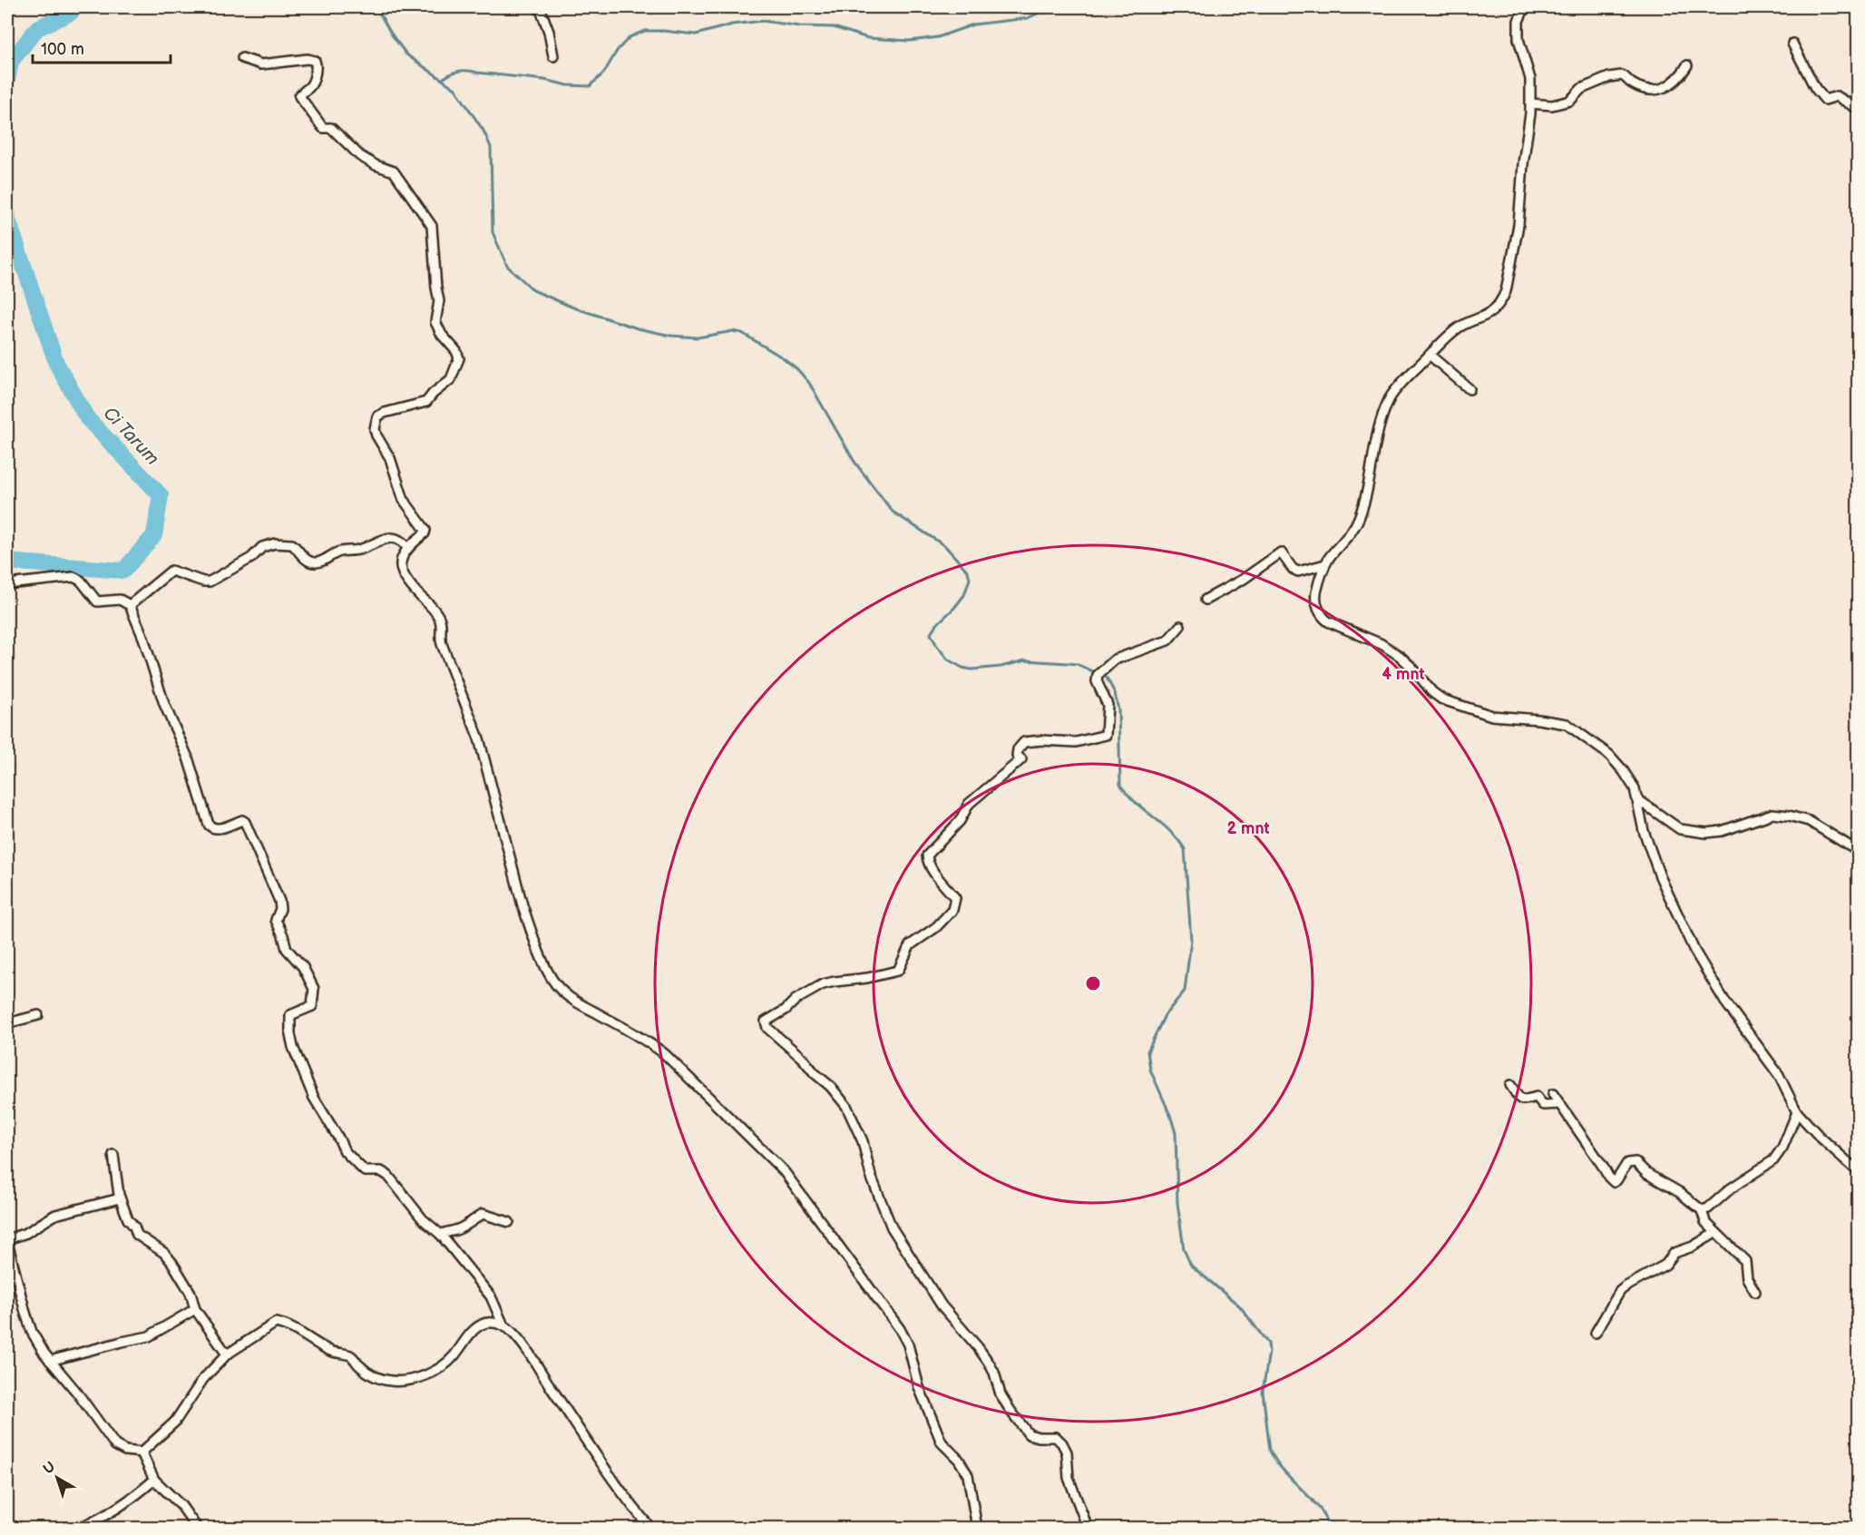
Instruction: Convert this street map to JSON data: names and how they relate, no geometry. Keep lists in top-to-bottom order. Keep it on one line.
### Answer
{"water":["Ci Tarum"],"scale_bar":"100 m","north":"top left","rings":["4 mnt","2 mnt"]}
